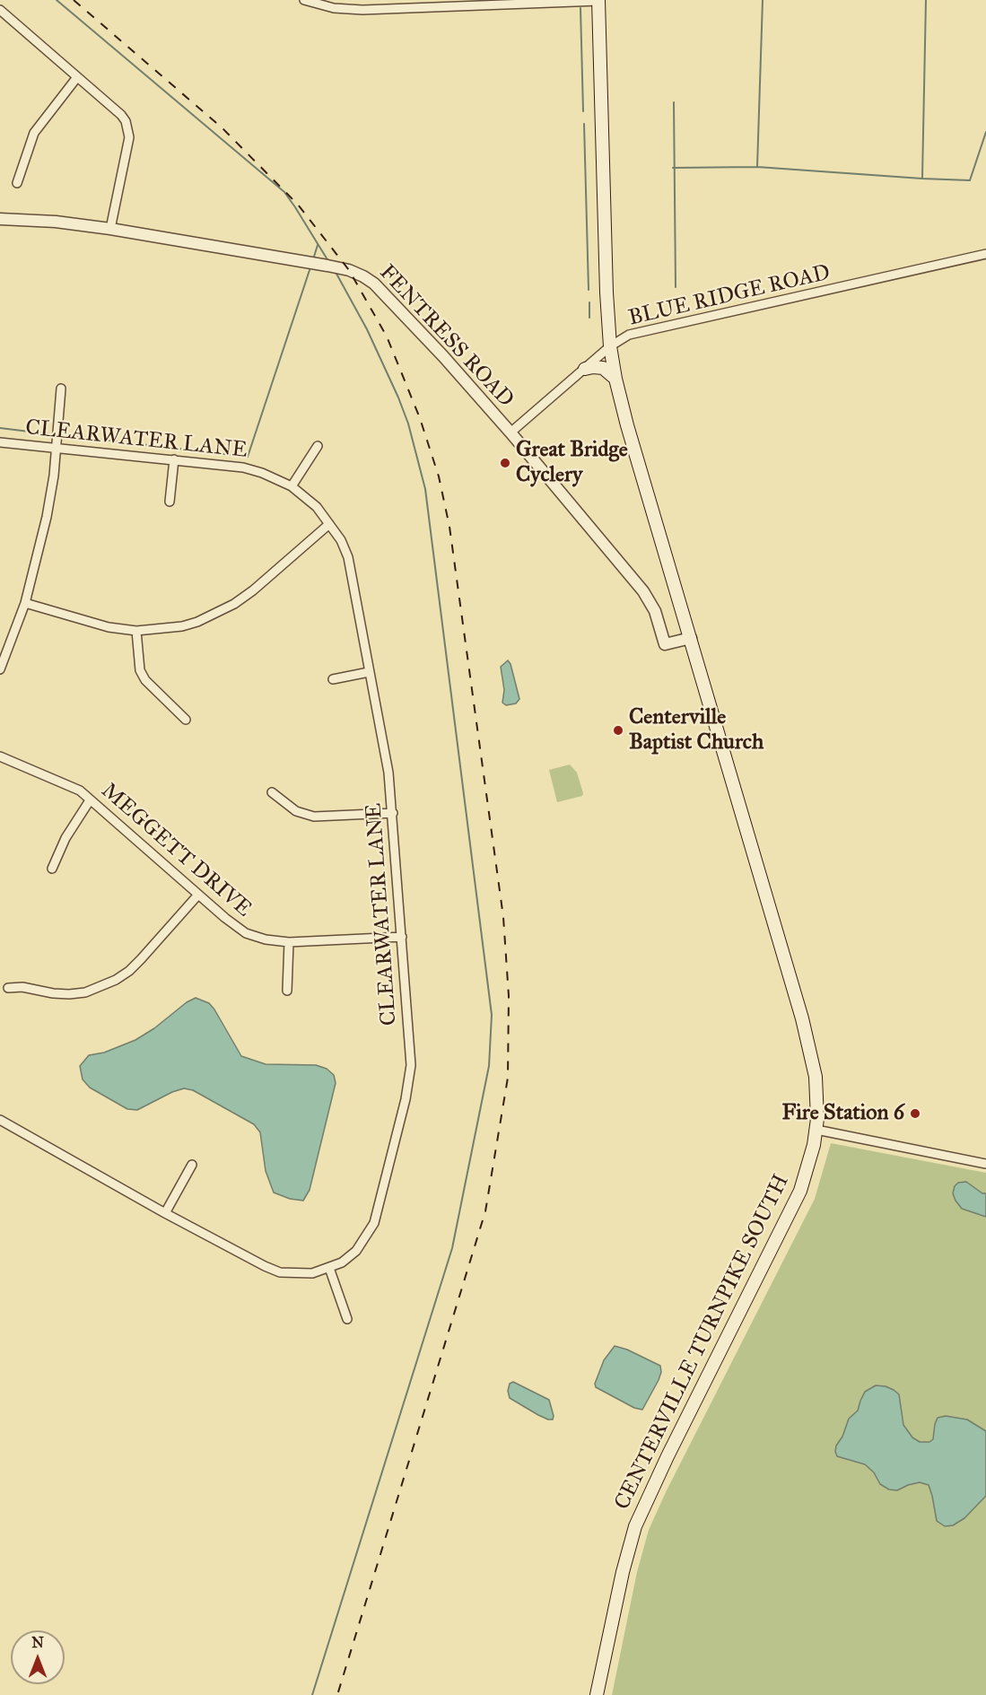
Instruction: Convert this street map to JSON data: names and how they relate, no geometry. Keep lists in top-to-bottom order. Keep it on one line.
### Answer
{"streets":{"main road":["CENTERVILLE TURNPIKE SOUTH"],"street":["BLUE RIDGE ROAD","FENTRESS ROAD","CLEARWATER LANE","MEGGETT DRIVE"]},"crossings":[["BLUE RIDGE ROAD","FENTRESS ROAD"],["BLUE RIDGE ROAD","CENTERVILLE TURNPIKE SOUTH"],["FENTRESS ROAD","CENTERVILLE TURNPIKE SOUTH"],["CLEARWATER LANE","MEGGETT DRIVE"]],"places":["Great Bridge Cyclery","Centerville Baptist Church","Fire Station 6"],"north":"top"}
